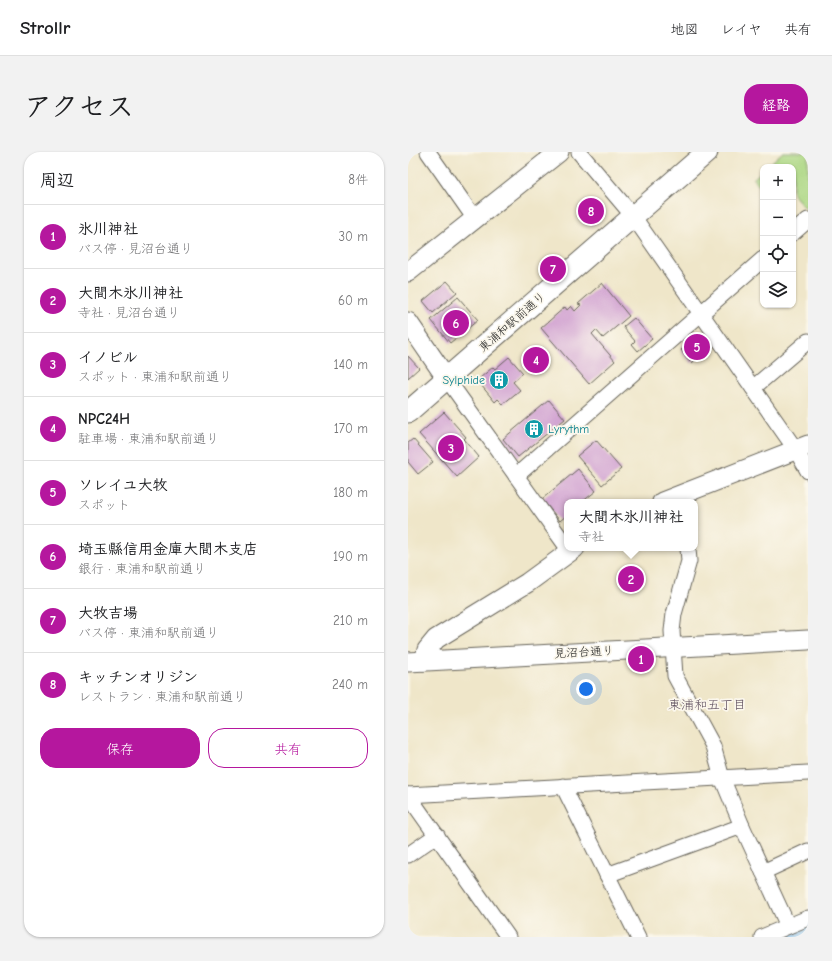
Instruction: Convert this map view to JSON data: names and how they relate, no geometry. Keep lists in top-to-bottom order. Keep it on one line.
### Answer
{"streets":{"main road":["東浦和駅前通り"],"street":["見沼台通り"]},"districts":["東浦和五丁目"],"places":{"building":["Sylphide","Lyrythm"]},"page":{"header":"Strollr","nav":["地図","レイヤ","共有"],"title":"アクセス","buttons":["経路",["保存","共有"]],"heading":["周辺","8件"],"map_buttons":["+","−"],"pins":["8","7","6","5","4","3","2","1"],"list":[{"mark":"1","name":"氷川神社","note":"バス停 · 見沼台通り","value":"30 m"},{"mark":"2","name":"大間木氷川神社","note":"寺社 · 見沼台通り","value":"60 m"},{"mark":"3","name":"イノビル","note":"スポット · 東浦和駅前通り","value":"140 m"},{"mark":"4","name":"NPC24H","note":"駐車場 · 東浦和駅前通り","value":"170 m"},{"mark":"5","name":"ソレイユ大牧","note":"スポット","value":"180 m"},{"mark":"6","name":"埼玉縣信用金庫大間木支店","note":"銀行 · 東浦和駅前通り","value":"190 m"},{"mark":"7","name":"大牧吉場","note":"バス停 · 東浦和駅前通り","value":"210 m"},{"mark":"8","name":"キッチンオリジン","note":"レストラン · 東浦和駅前通り","value":"240 m"}],"popup":["大間木氷川神社","寺社"]}}
